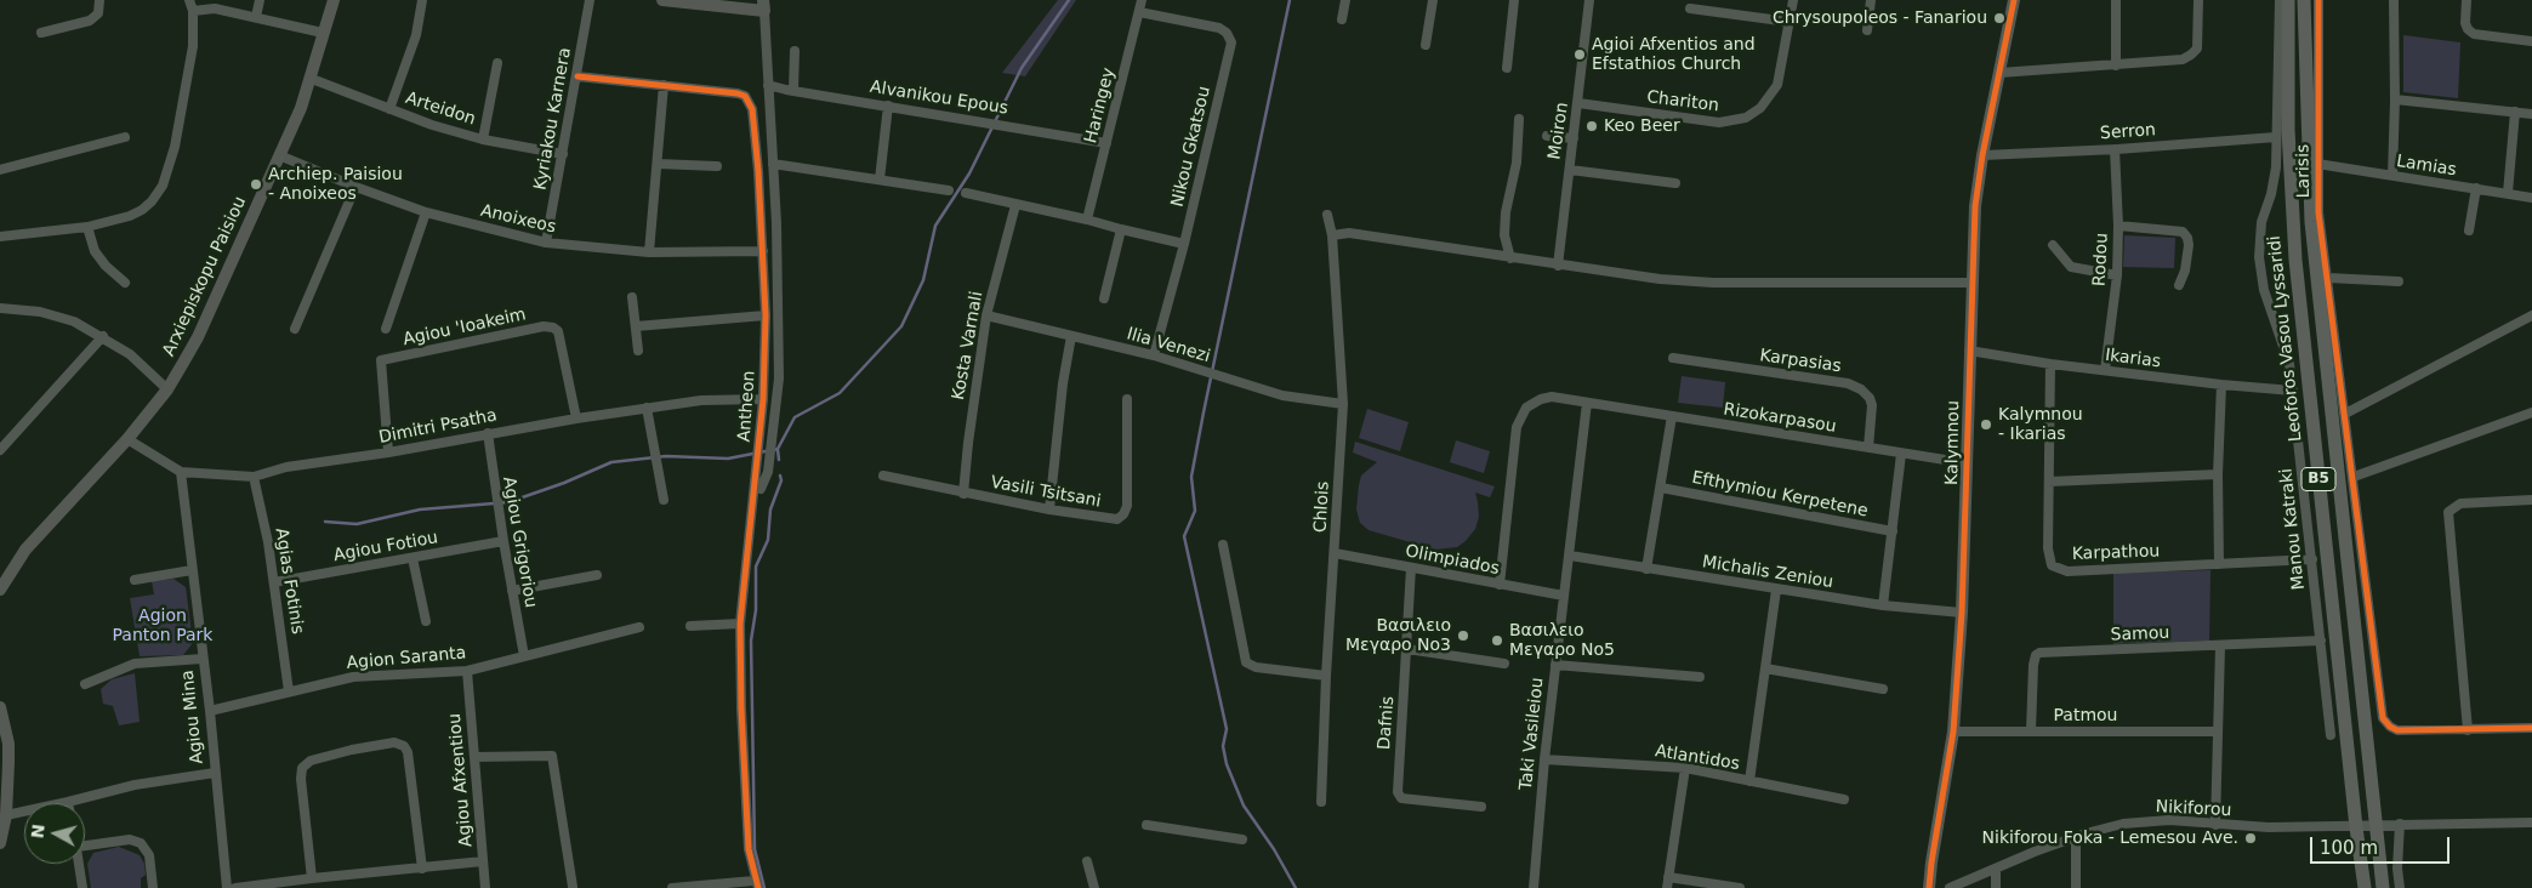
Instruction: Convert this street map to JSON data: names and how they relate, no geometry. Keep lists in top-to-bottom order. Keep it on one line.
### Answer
{"streets":{"main road":["Leoforos Vasou Lyssaridi","B5"],"street":["Alvanikou Epous","Chariton","Haringey","Arteidon","Kyriakou Karnera","Moiron","Serron","Nikou Gkatsou","Lamias","Larisis","Anoixeos","Rodou","Arxiepiskopu Paisiou","Agiou 'Ioakeim","Kosta Varnali","Ilia Venezi","Ikarias","Karpasias","Antheon","Rizokarpasou","Dimitri Psatha","Kalymnou","Vasili Tsitsani","Efthymiou Kerpetene","Chlois","Manou Katraki","Agiou Grigoriou","Agiou Fotiou","Karpathou","Olimpiados","Michalis Zeniou","Agias Fotinis","Samou","Agion Saranta","Patmou","Agiou Mina","Dafnis","Taki Vasileiou","Atlantidos","Agiou Afxentiou","Nikiforou"]},"crossings":[["Alvanikou Epous","Haringey"],["Chariton","Moiron"],["Haringey","Nikou Gkatsou"],["Arteidon","Kyriakou Karnera"],["Arteidon","Arxiepiskopu Paisiou"],["Kyriakou Karnera","Anoixeos"],["Kyriakou Karnera","Antheon"],["Serron","Rodou"],["Serron","Kalymnou"],["Serron","Manou Katraki"],["Nikou Gkatsou","Ilia Venezi"],["Lamias","Larisis"],["Anoixeos","Arxiepiskopu Paisiou"],["Anoixeos","Antheon"],["Rodou","Ikarias"],["Arxiepiskopu Paisiou","Dimitri Psatha"],["Agiou 'Ioakeim","Dimitri Psatha"],["Leoforos Vasou Lyssaridi","Nikiforou"],["Kosta Varnali","Ilia Venezi"],["Kosta Varnali","Vasili Tsitsani"],["Ilia Venezi","Chlois"],["Ikarias","Kalymnou"],["Ikarias","Manou Katraki"],["Ikarias","Karpathou"],["Karpasias","Rizokarpasou"],["Antheon","Dimitri Psatha"],["Rizokarpasou","Kalymnou"],["Rizokarpasou","Olimpiados"],["Rizokarpasou","Taki Vasileiou"],["Dimitri Psatha","Agiou Grigoriou"],["Dimitri Psatha","Agias Fotinis"],["Dimitri Psatha","Agiou Mina"],["Kalymnou","Michalis Zeniou"],["Kalymnou","Patmou"],["B5","Nikiforou"],["Chlois","Olimpiados"],["Manou Katraki","Karpathou"],["Manou Katraki","Samou"],["Agiou Grigoriou","Agiou Fotiou"],["Agiou Grigoriou","Agion Saranta"],["Agiou Fotiou","Agias Fotinis"],["Olimpiados","Dafnis"],["Olimpiados","Taki Vasileiou"],["Michalis Zeniou","Taki Vasileiou"],["Agias Fotinis","Agion Saranta"],["Samou","Patmou"],["Agion Saranta","Agiou Mina"],["Agion Saranta","Agiou Afxentiou"],["Taki Vasileiou","Atlantidos"]],"parks":["Agion Panton Park"],"places":["Chrysoupoleos - Fanariou","Agioi Afxentios and Efstathios Church","Keo Beer","Archiep. Paisiou - Anoixeos","Kalymnou - Ikarias","Βασιλειο Μεγαρο Νο3","Βασιλειο Μεγαρο Νο5","Nikiforou Foka - Lemesou Ave."],"scale_bar":"100 m","north":"left"}
